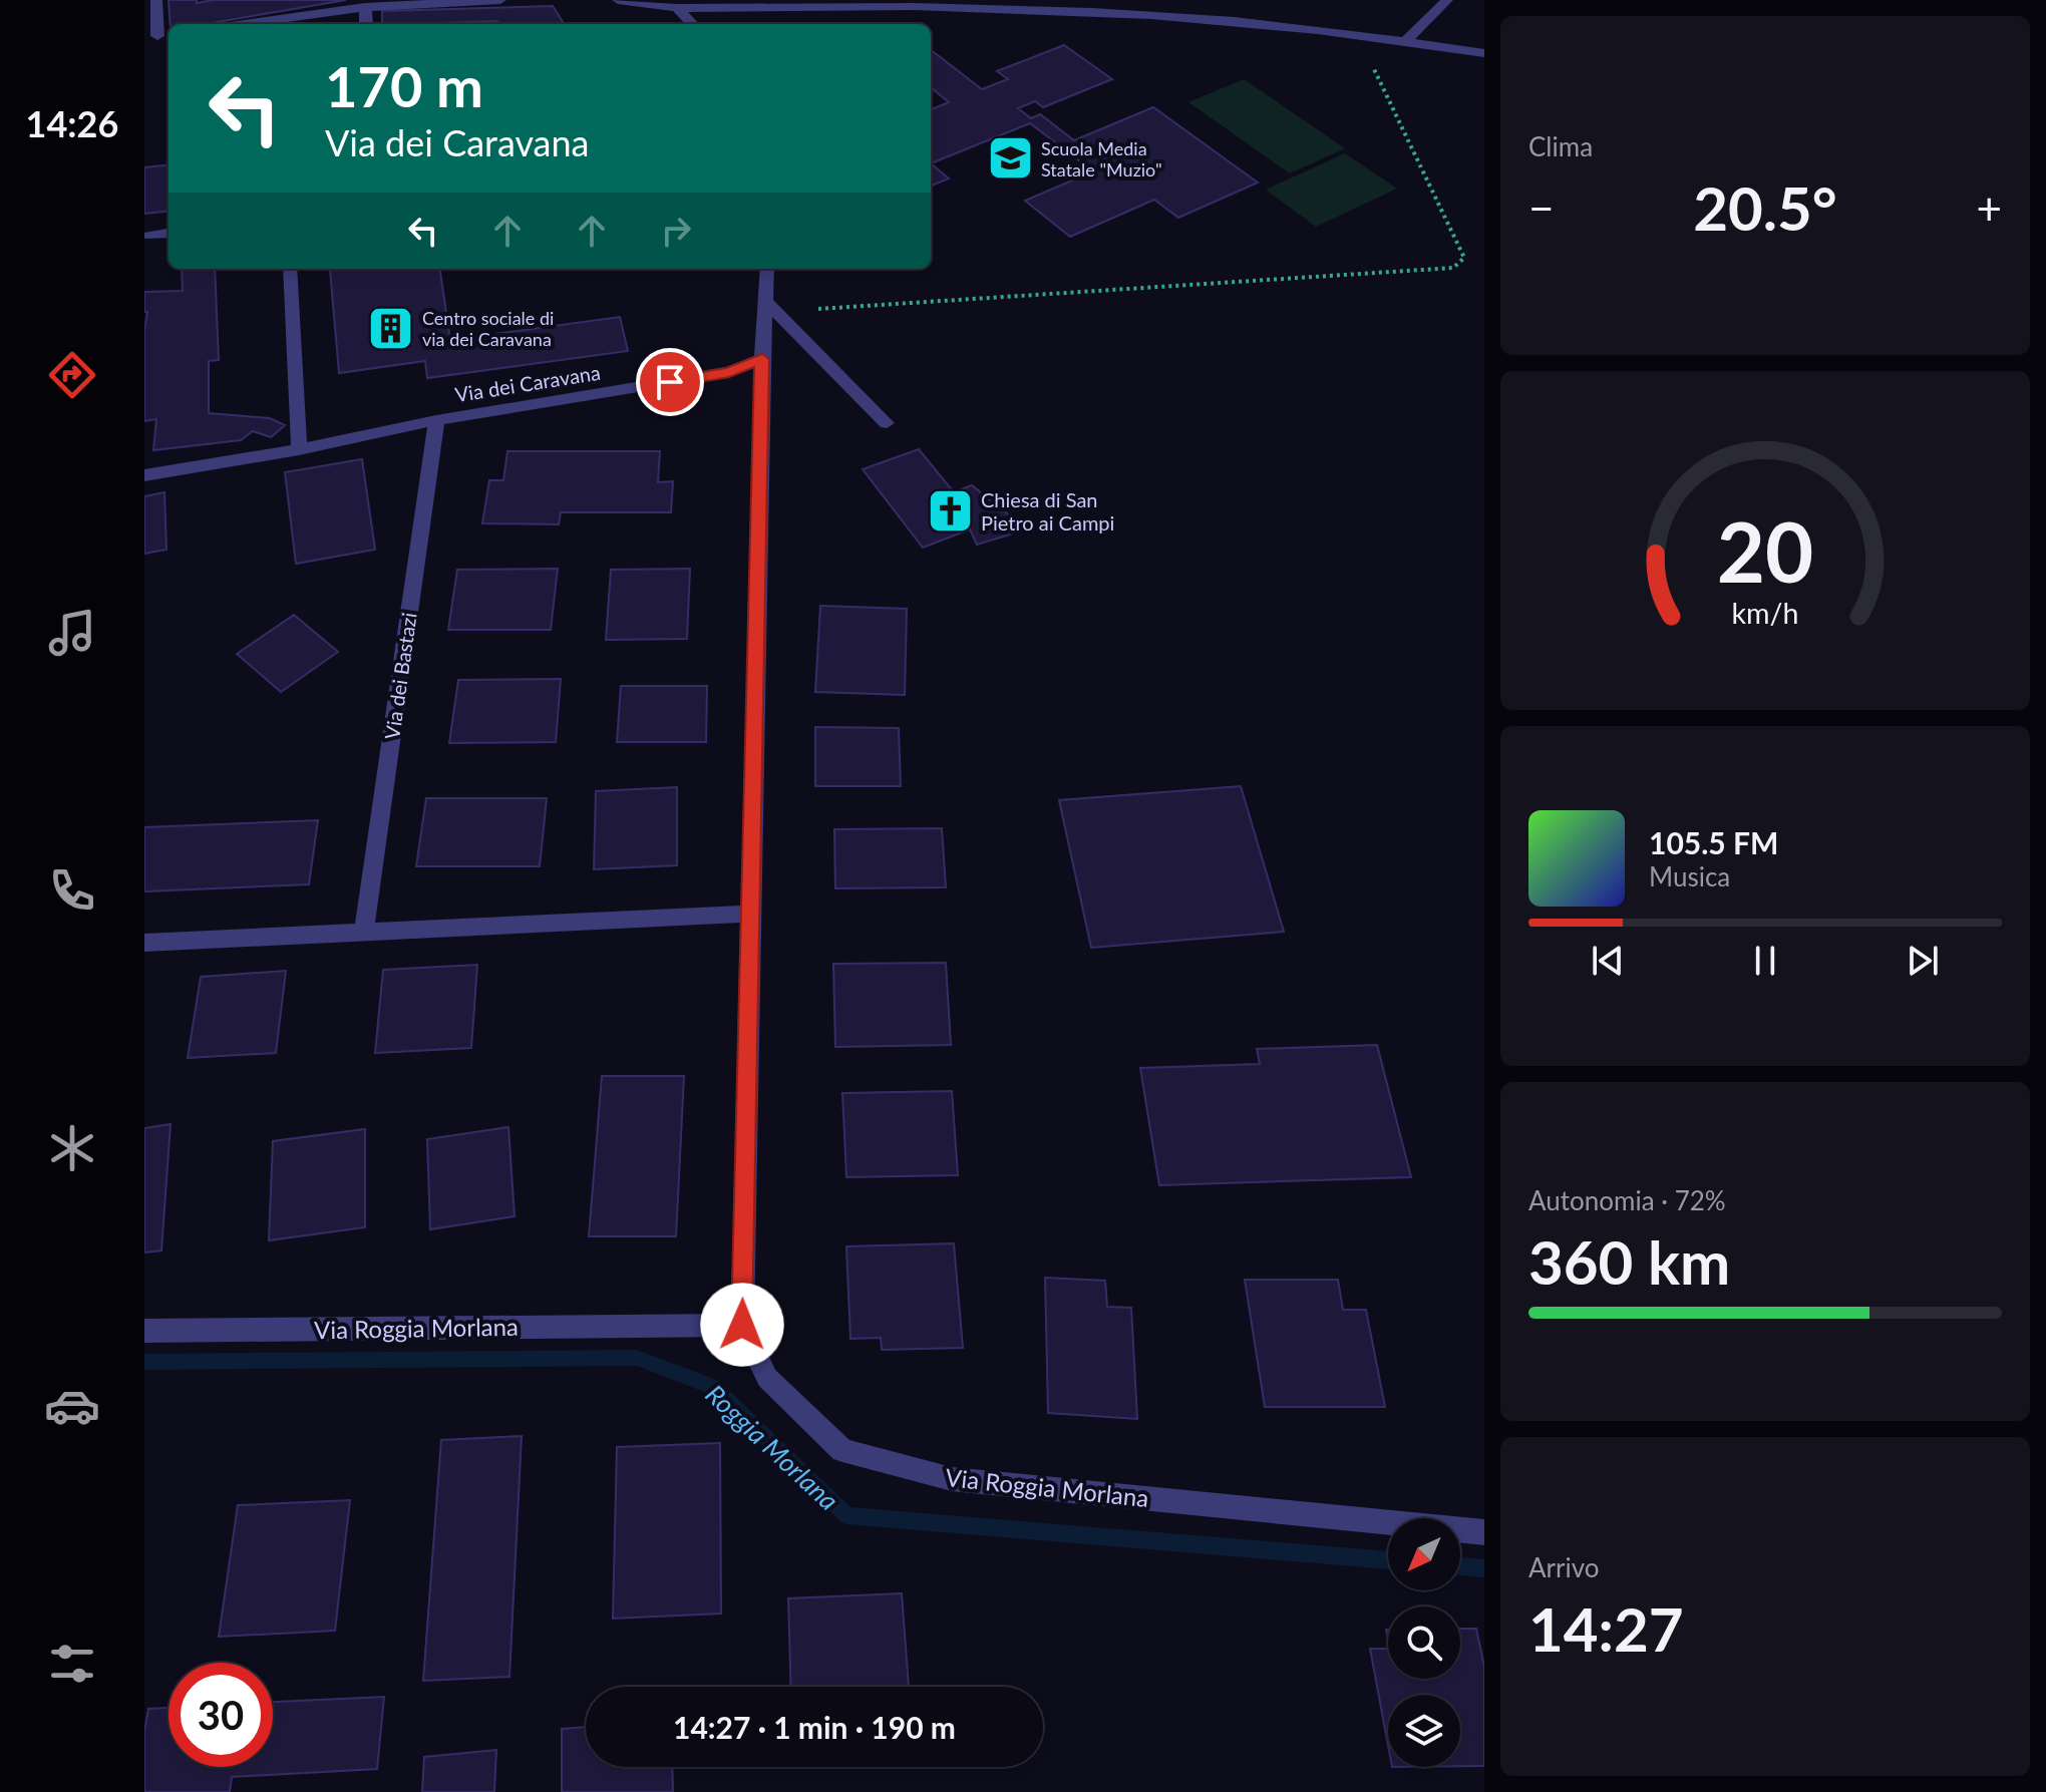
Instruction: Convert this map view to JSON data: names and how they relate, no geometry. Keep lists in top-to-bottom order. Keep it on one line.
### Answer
{"streets":{"street":["Via dei Caravana","Via dei Bastazi","Via Roggia Morlana"]},"crossings":[["Via dei Caravana","Via dei Bastazi"]],"water":["Roggia Morlana"],"places":{"school or university":["Scuola Media Statale \"Muzio\""],"building":["Centro sociale di via dei Caravana"],"church":["Chiesa di San Pietro ai Campi"]},"north":"bottom left","page":{"tabs":"14:26","tile":["Clima",["Autonomia · 72%","360 km"],["Arrivo","14:27"]],"turn":["170 m","Via dei Caravana"],"heat":["−","20.5°","+"],"song":["105.5 FM","Musica"],"limit":"30","trip":"14:27 · 1 min · 190 m","gauge":["20","km/h"]}}
